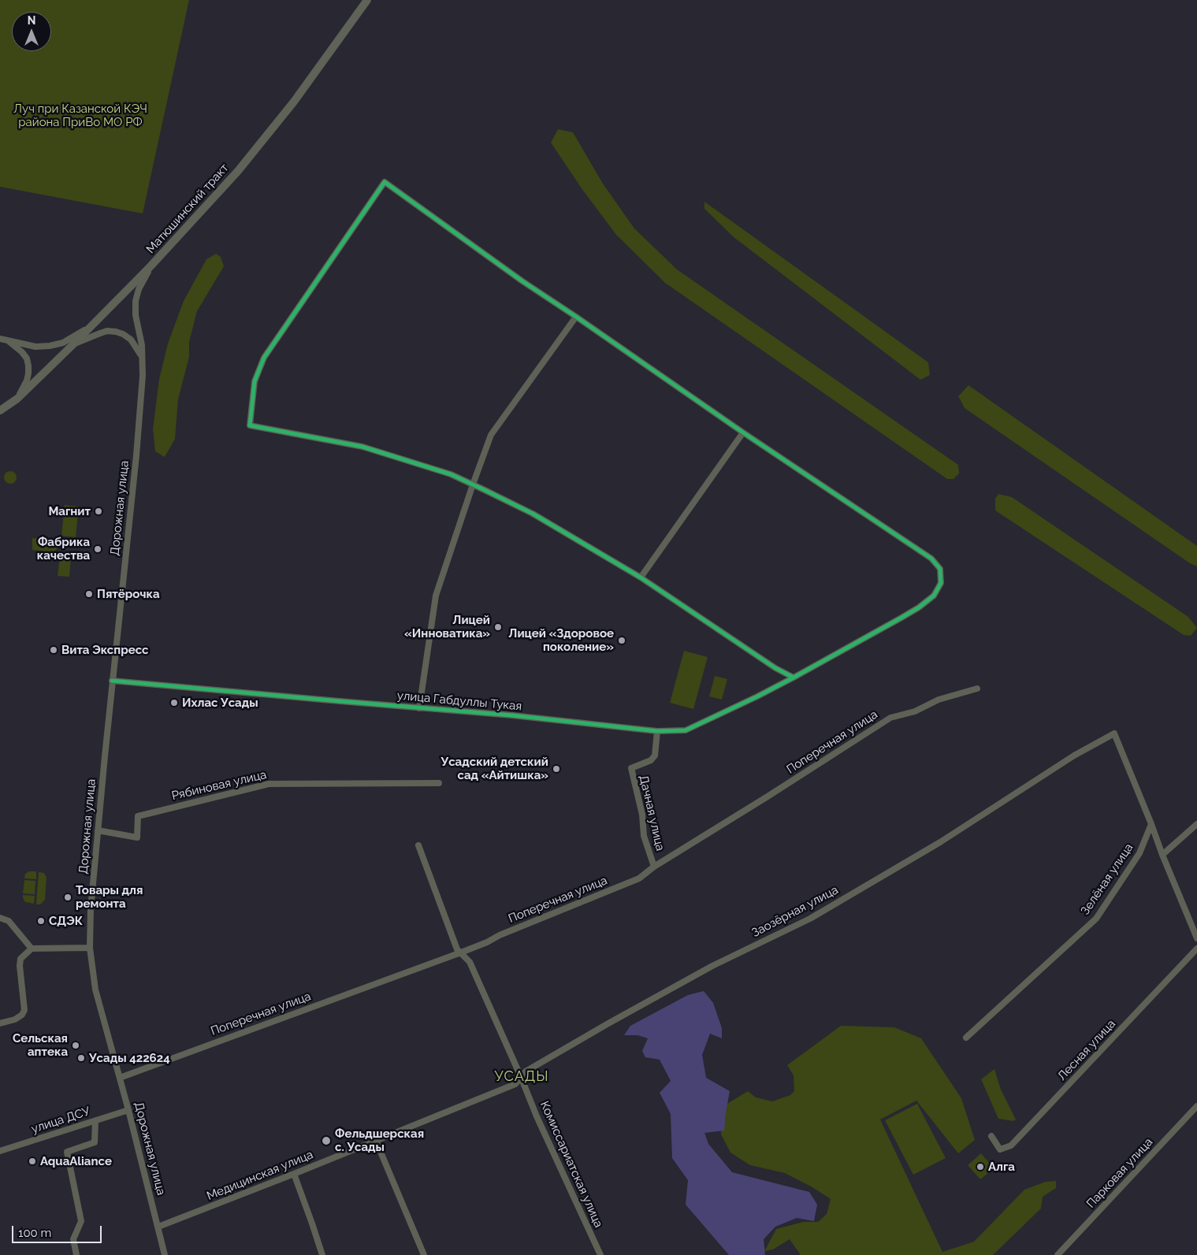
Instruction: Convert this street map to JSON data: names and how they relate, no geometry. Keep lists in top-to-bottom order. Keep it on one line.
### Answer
{"streets":{"main road":["Матюшинский тракт"],"street":["Дорожная улица","улица Габдуллы Тукая","Поперечная улица","Рябиновая улица","Дачная улица","Зелёная улица","Заозёрная улица","Лесная улица","улица ДСУ","Комиссариатская улица","Парковая улица","Медицинская улица"]},"crossings":[["Матюшинский тракт","Дорожная улица"],["Дорожная улица","улица Габдуллы Тукая"],["Дорожная улица","Поперечная улица"],["Дорожная улица","Рябиновая улица"],["Дорожная улица","улица ДСУ"],["Дорожная улица","Медицинская улица"],["улица Габдуллы Тукая","Дачная улица"],["Поперечная улица","Дачная улица"],["Поперечная улица","Комиссариатская улица"],["Зелёная улица","Заозёрная улица"],["Заозёрная улица","Комиссариатская улица"],["Заозёрная улица","Медицинская улица"],["Комиссариатская улица","Медицинская улица"]],"districts":["УСАДЫ"],"parks":["Луч при Казанской КЭЧ района ПриВо МО РФ"],"places":["Магнит","Фабрика качества","Пятёрочка","Лицей «Инноватика»","Лицей «Здоровое поколение»","Вита Экспресс","Ихлас Усады","Усадский детский сад «Айтишка»","Товары для ремонта","СДЭК","Сельская аптека","Усады 422624","Фельдшерская с. Усады","AquaAliance","Алга"],"scale_bar":"100 m","north":"top"}
